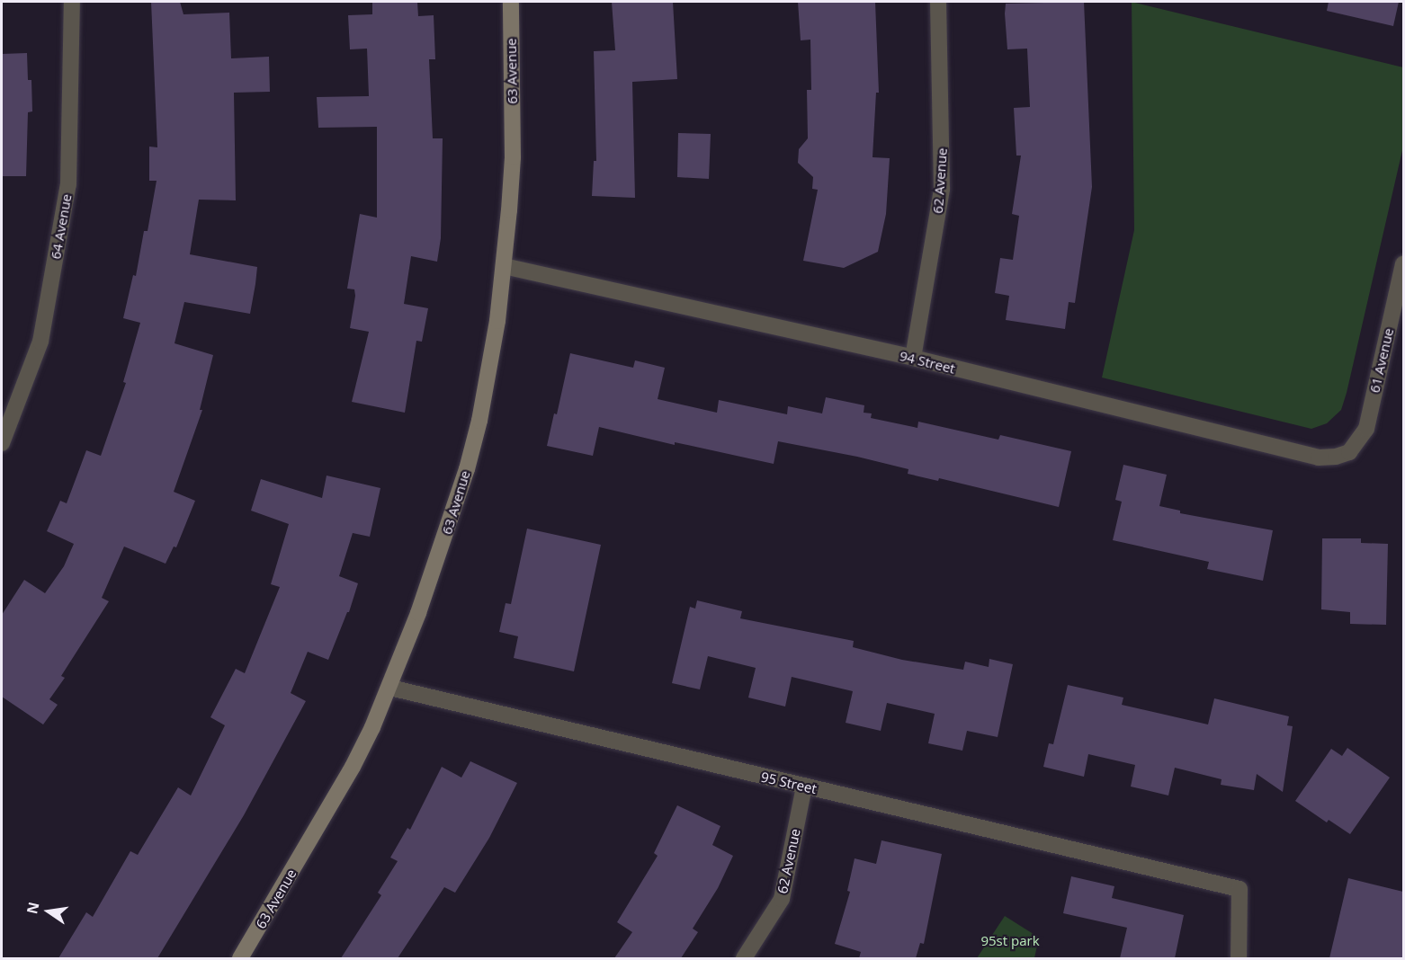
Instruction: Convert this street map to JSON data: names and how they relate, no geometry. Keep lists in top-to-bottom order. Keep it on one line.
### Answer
{"streets":{"street":["63 Avenue","62 Avenue","64 Avenue","61 Avenue","94 Street","95 Street"]},"crossings":[["63 Avenue","94 Street"],["63 Avenue","95 Street"],["62 Avenue","94 Street"],["62 Avenue","95 Street"],["61 Avenue","94 Street"]],"parks":["95st park"],"north":"left"}
